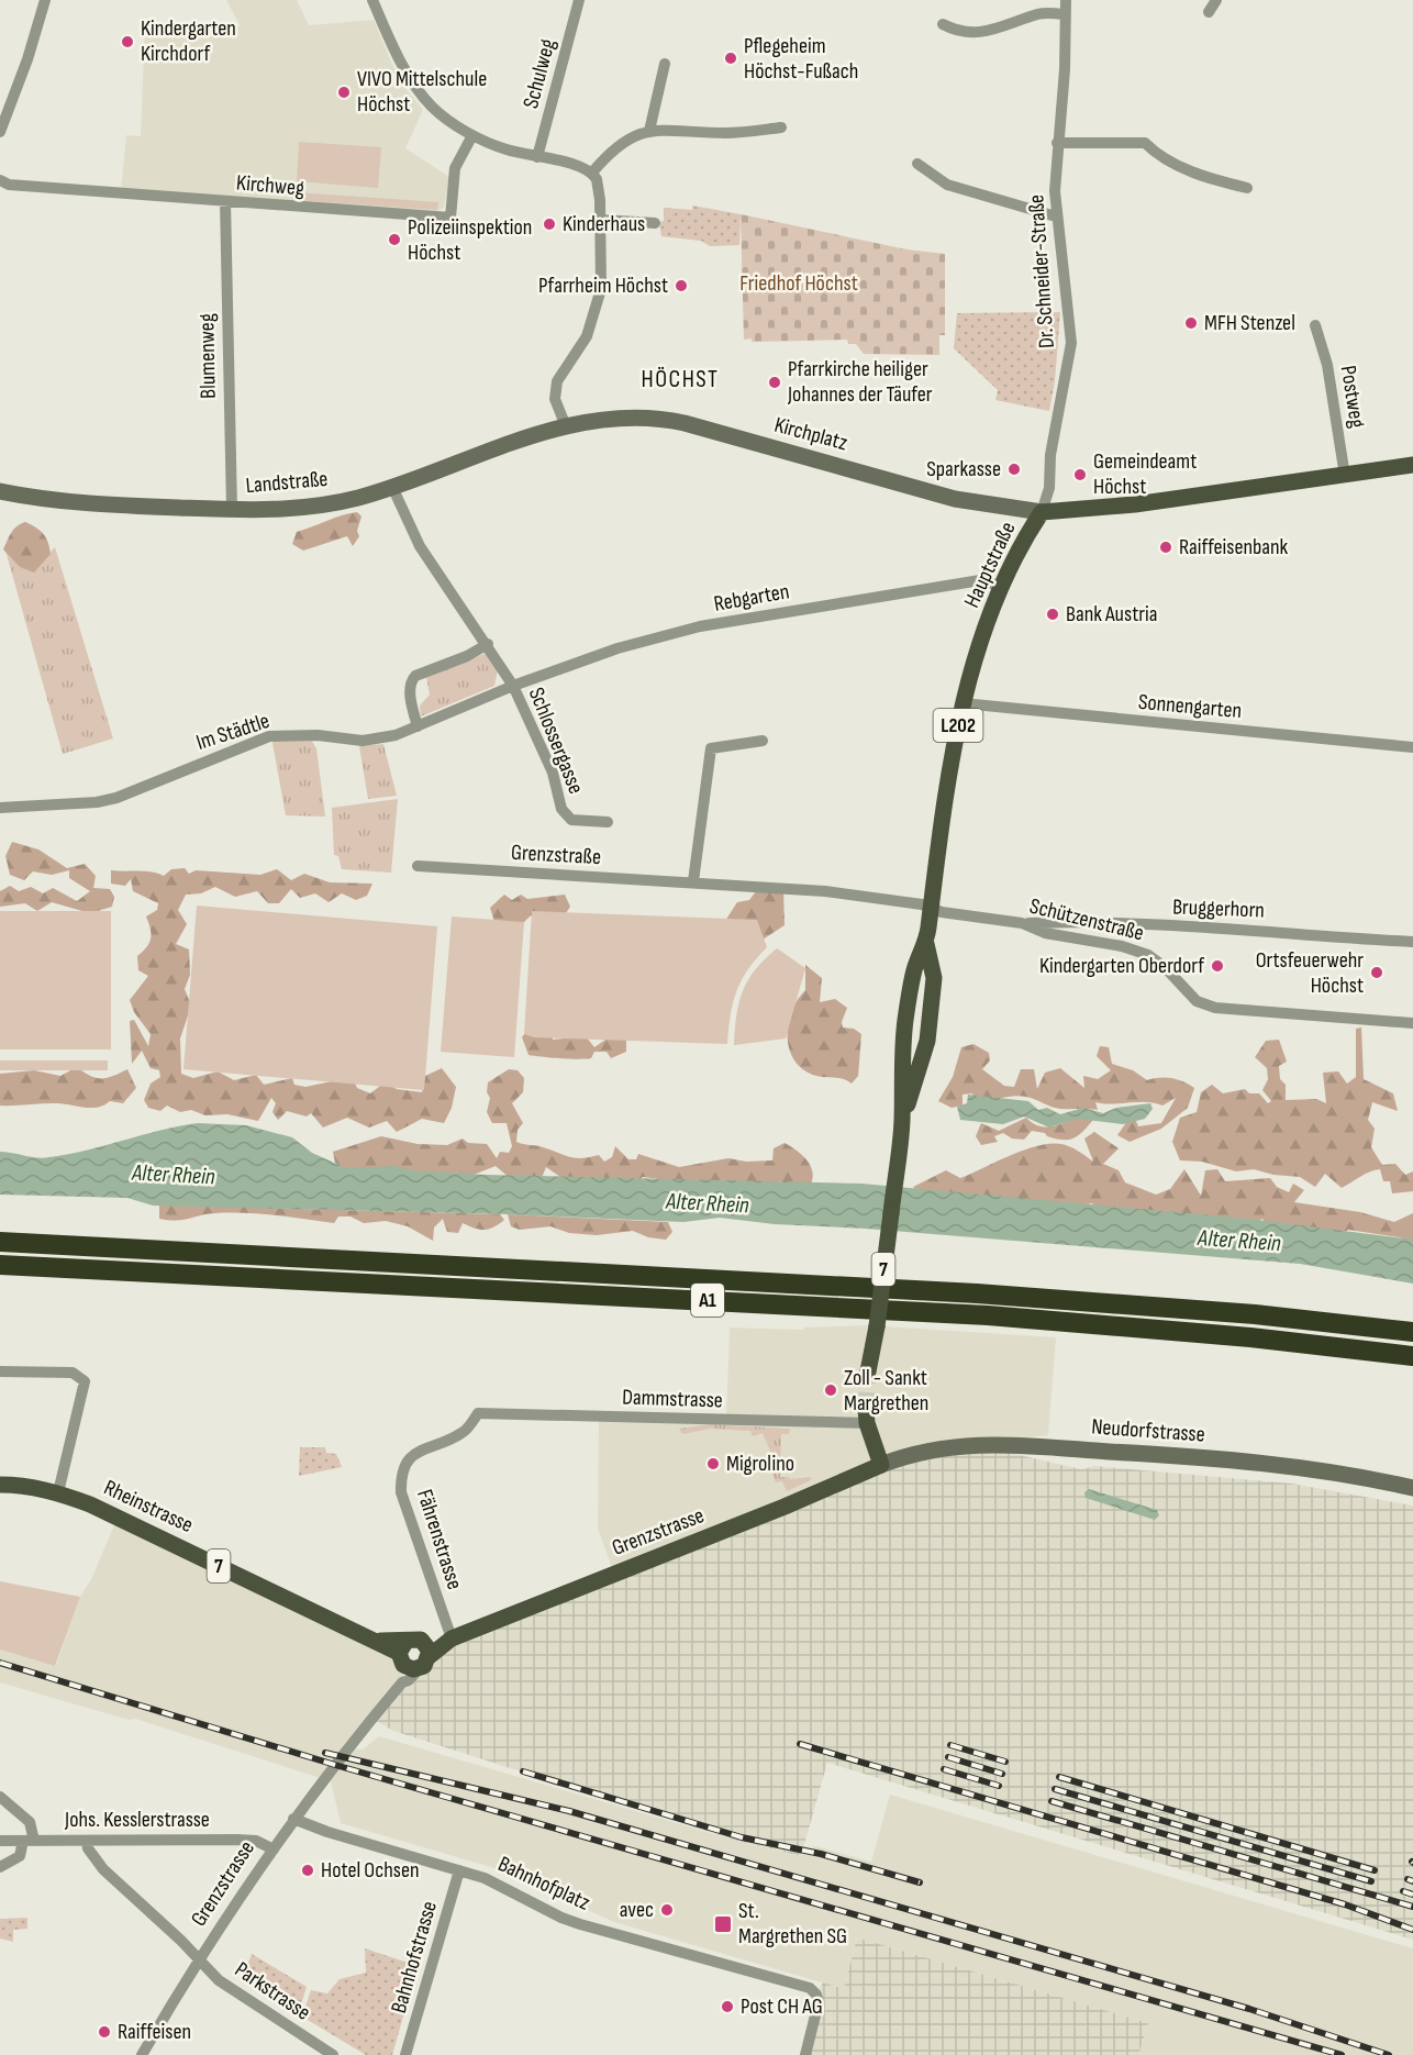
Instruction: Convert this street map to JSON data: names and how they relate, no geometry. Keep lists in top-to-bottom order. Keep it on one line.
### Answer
{"streets":{"highway":["A1"],"main road":["Kirchplatz","Landstraße","Hauptstraße","L202","7","Neudorfstrasse","Rheinstrasse","Grenzstrasse"],"street":["Schulweg","Kirchweg","Dr. Schneider-Straße","Blumenweg","Postweg","Rebgarten","Sonnengarten","Im Städtle","Schlossergasse","Grenzstraße","Bruggerhorn","Schützenstraße","Dammstrasse","Fährenstrasse","Johs. Kesslerstrasse","Bahnhofplatz","Bahnhofstrasse","Parkstrasse"]},"crossings":[["Kirchweg","Blumenweg"],["Dr. Schneider-Straße","Kirchplatz"],["Dr. Schneider-Straße","Hauptstraße"],["Blumenweg","Landstraße"],["Postweg","Hauptstraße"],["Kirchplatz","Landstraße"],["Kirchplatz","Hauptstraße"],["Landstraße","Schlossergasse"],["Hauptstraße","Rebgarten"],["Hauptstraße","Sonnengarten"],["Hauptstraße","L202"],["Hauptstraße","Grenzstraße"],["Hauptstraße","Schützenstraße"],["Rebgarten","Im Städtle"],["Rebgarten","Schlossergasse"],["L202","7"],["Im Städtle","Schlossergasse"],["Grenzstraße","Schützenstraße"],["Bruggerhorn","Schützenstraße"],["Dammstrasse","Fährenstrasse"],["Neudorfstrasse","Grenzstrasse"],["Rheinstrasse","Grenzstrasse"],["Grenzstrasse","Fährenstrasse"],["Grenzstrasse","Johs. Kesslerstrasse"],["Grenzstrasse","Bahnhofplatz"],["Grenzstrasse","Parkstrasse"],["Johs. Kesslerstrasse","Parkstrasse"],["Bahnhofplatz","Bahnhofstrasse"]],"districts":["HÖCHST"],"water":["Alter Rhein"],"parks":["Friedhof Höchst"],"places":{"other":["Kindergarten Kirchdorf","Pflegeheim Höchst-Fußach","VIVO Mittelschule Höchst","Kinderhaus","Polizeiinspektion Höchst","Pfarrheim Höchst","MFH Stenzel","Pfarrkirche heiliger Johannes der Täufer","Sparkasse","Gemeindeamt Höchst","Raiffeisenbank","Bank Austria","Kindergarten Oberdorf","Ortsfeuerwehr Höchst","Zoll - Sankt Margrethen","Migrolino","Hotel Ochsen","avec","Post CH AG","Raiffeisen"],"transit":["St. Margrethen SG"]}}
